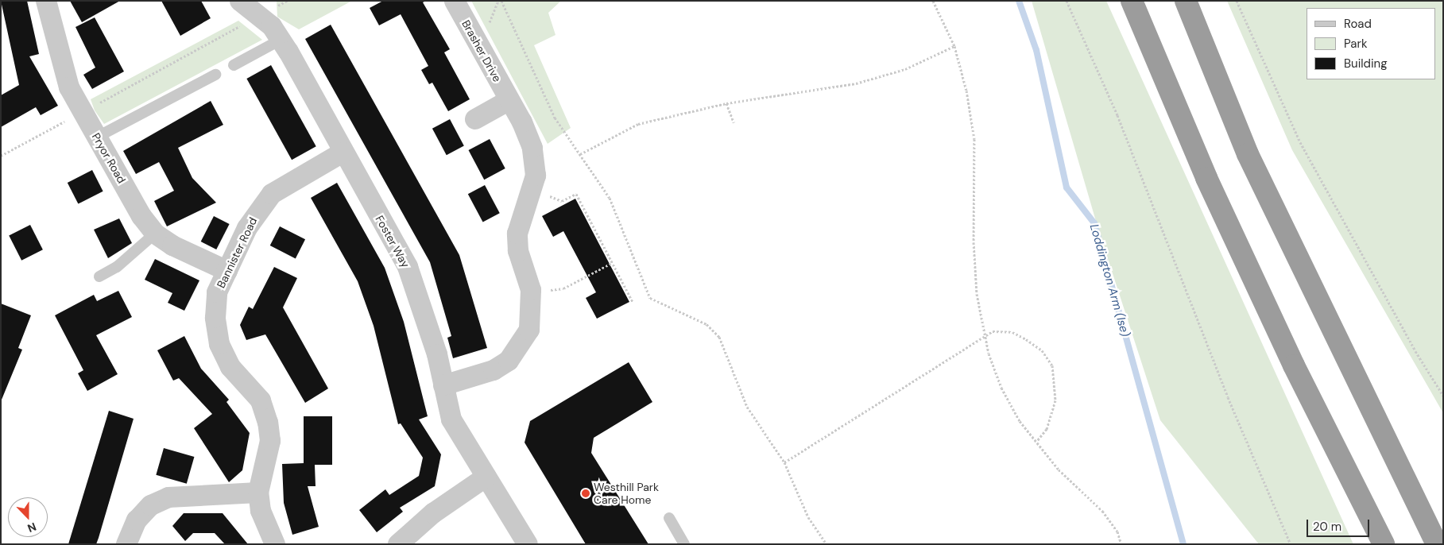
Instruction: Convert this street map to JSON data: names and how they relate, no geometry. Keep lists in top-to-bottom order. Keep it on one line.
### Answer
{"streets":{"street":["Brasher Drive","Pryor Road","Foster Way","Bannister Road"]},"crossings":[["Brasher Drive","Foster Way"],["Foster Way","Bannister Road"]],"water":["Loddington Arm (Ise)"],"places":["Westhill Park Care Home"],"legend":["Road","Park","Building"],"scale_bar":"20 m","north":"bottom"}
